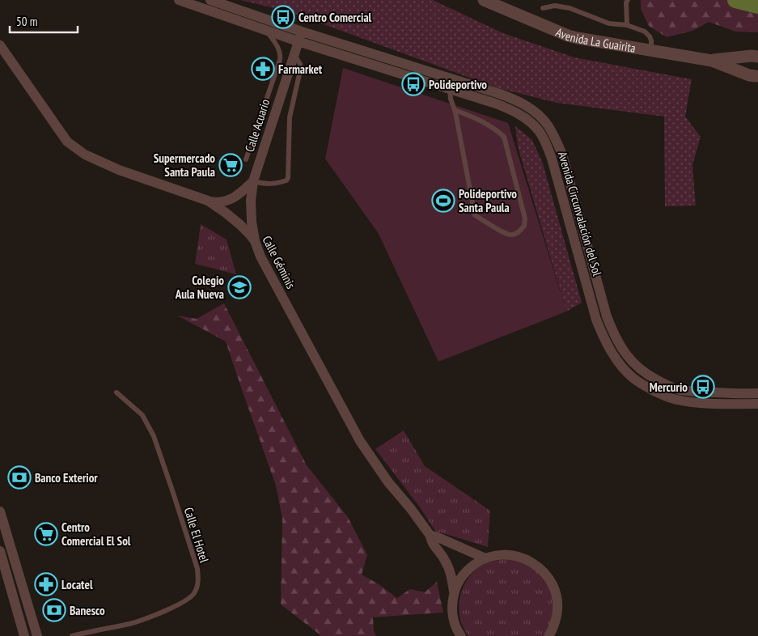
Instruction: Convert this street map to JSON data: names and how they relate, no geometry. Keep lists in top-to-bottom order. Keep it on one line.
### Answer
{"streets":{"street":["Avenida La Guairita","Calle Acuario","Avenida Circunvalación del Sol","Calle Géminis"],"lane":["Calle El Hotel"]},"crossings":[["Calle Acuario","Avenida Circunvalación del Sol"],["Calle Acuario","Calle Géminis"]],"places":{"bus stop":["Centro Comercial","Polideportivo","Mercurio"],"pharmacy":["Farmarket","Locatel"],"supermarket":["Supermercado Santa Paula","Centro Comercial El Sol"],"sports":["Polideportivo Santa Paula"],"school or university":["Colegio Aula Nueva"],"bank":["Banco Exterior","Banesco"]},"scale_bar":"50 m"}
